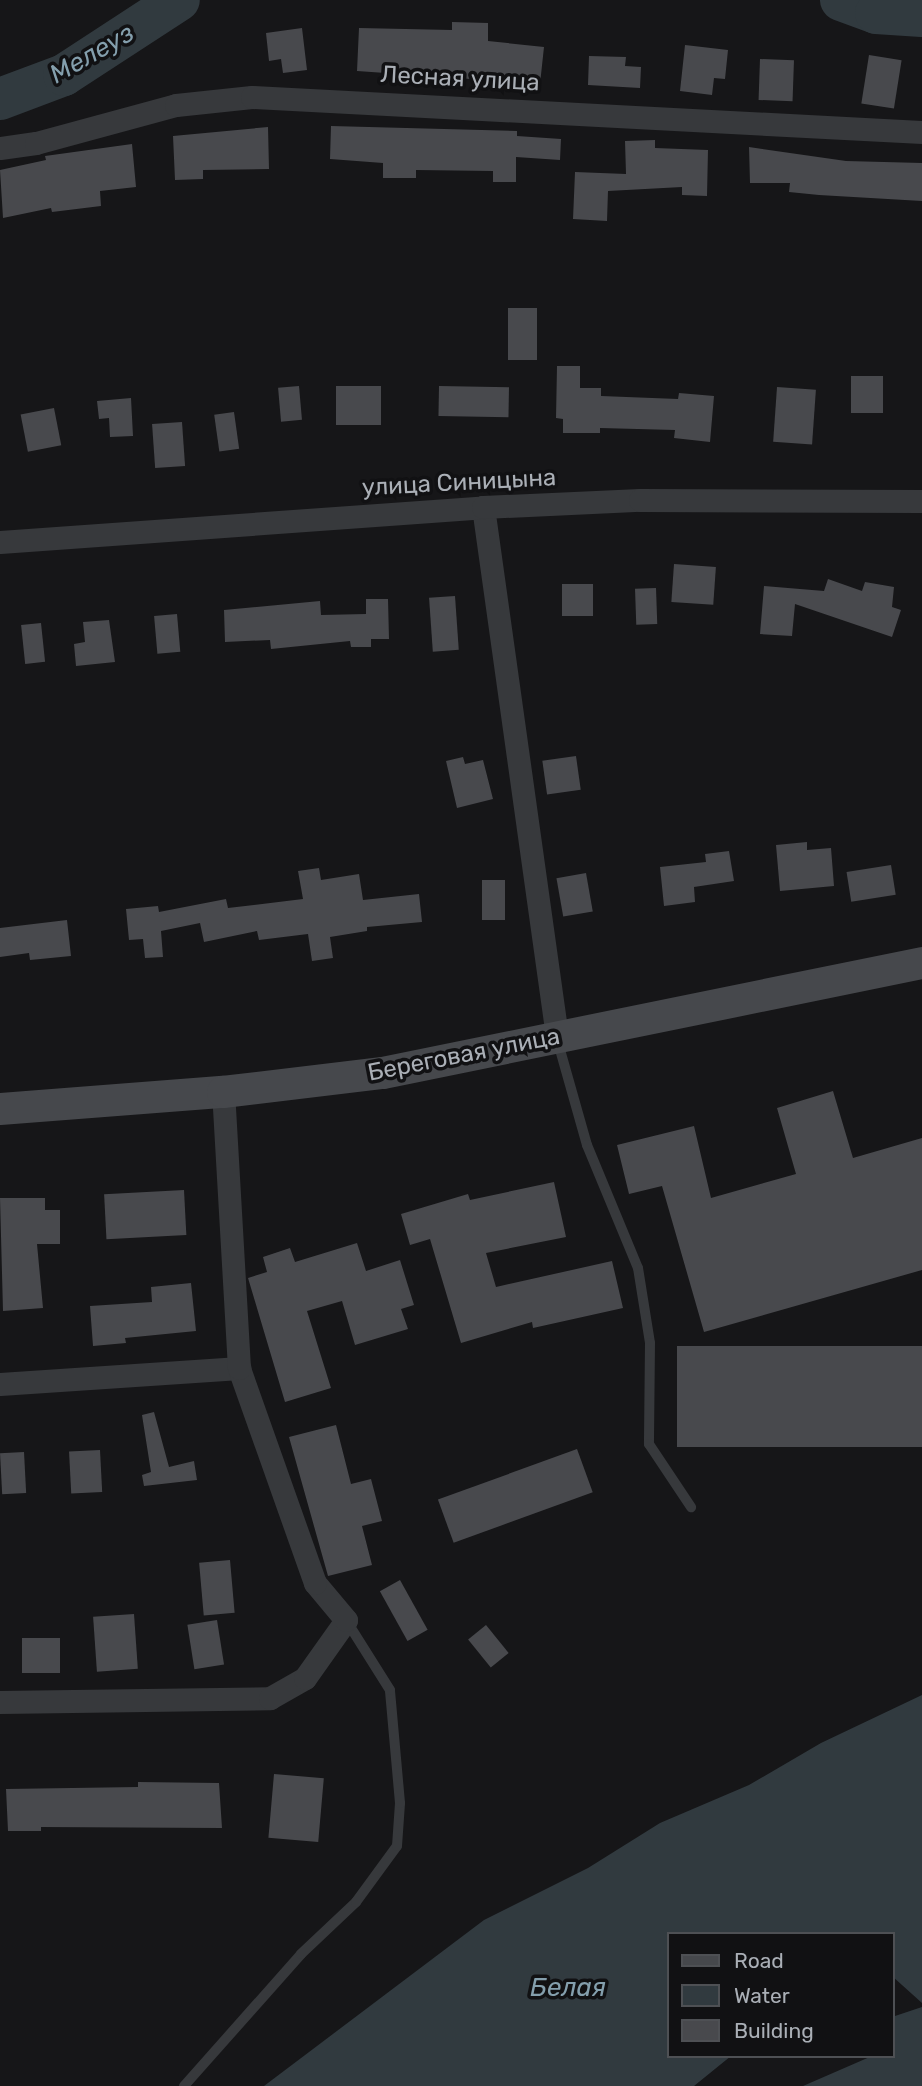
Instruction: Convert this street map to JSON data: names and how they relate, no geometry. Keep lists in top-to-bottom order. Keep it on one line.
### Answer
{"streets":{"main road":["Береговая улица"],"street":["Лесная улица","улица Синицына"]},"water":["Мелеуз","Белая"],"legend":["Road","Water","Building"]}
